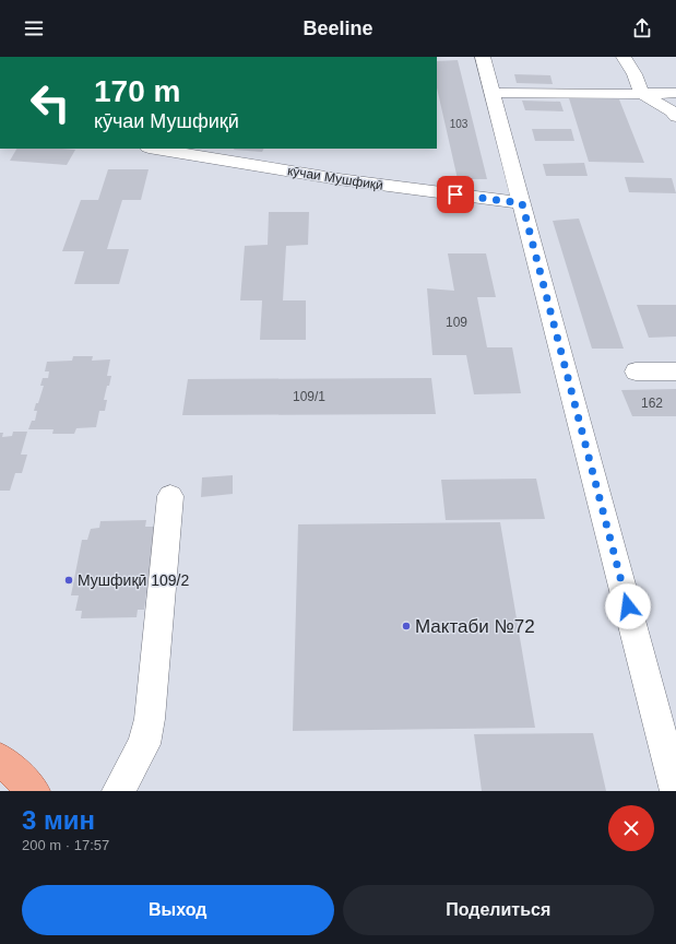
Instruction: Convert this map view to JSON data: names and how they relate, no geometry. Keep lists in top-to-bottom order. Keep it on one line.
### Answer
{"streets":{"street":["кӯчаи Мушфиқӣ"]},"places":["Мушфиқӣ 109/2","Мактаби №72"],"house_numbers":["103","109","109/1","162"],"page":{"header":"Beeline","turn":["170 m","кӯчаи Мушфиқӣ"],"heading":["3 мин","200 m · 17:57"],"buttons":["Выход","Поделиться"]}}
